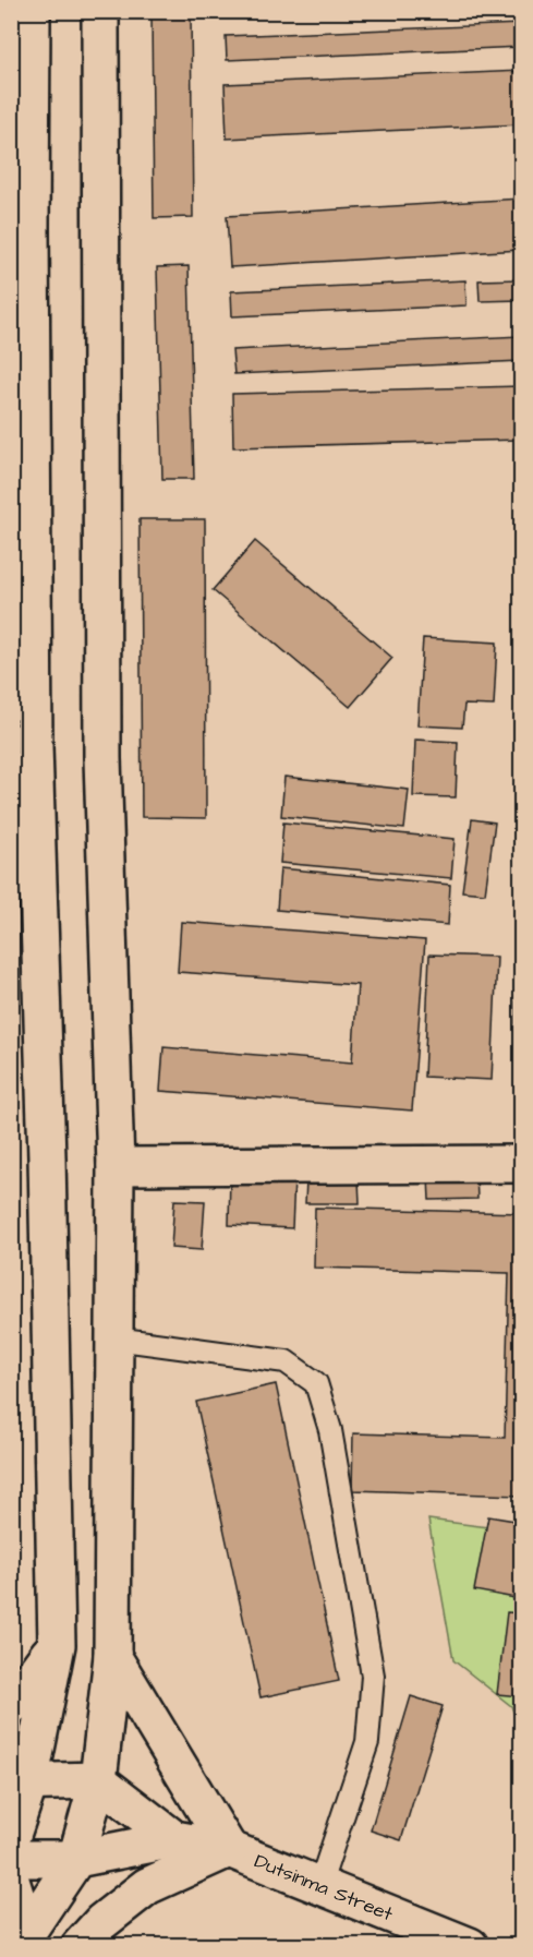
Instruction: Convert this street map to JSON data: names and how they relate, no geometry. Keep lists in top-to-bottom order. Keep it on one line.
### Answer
{"streets":{"street":["Dutsinma Street"]}}
